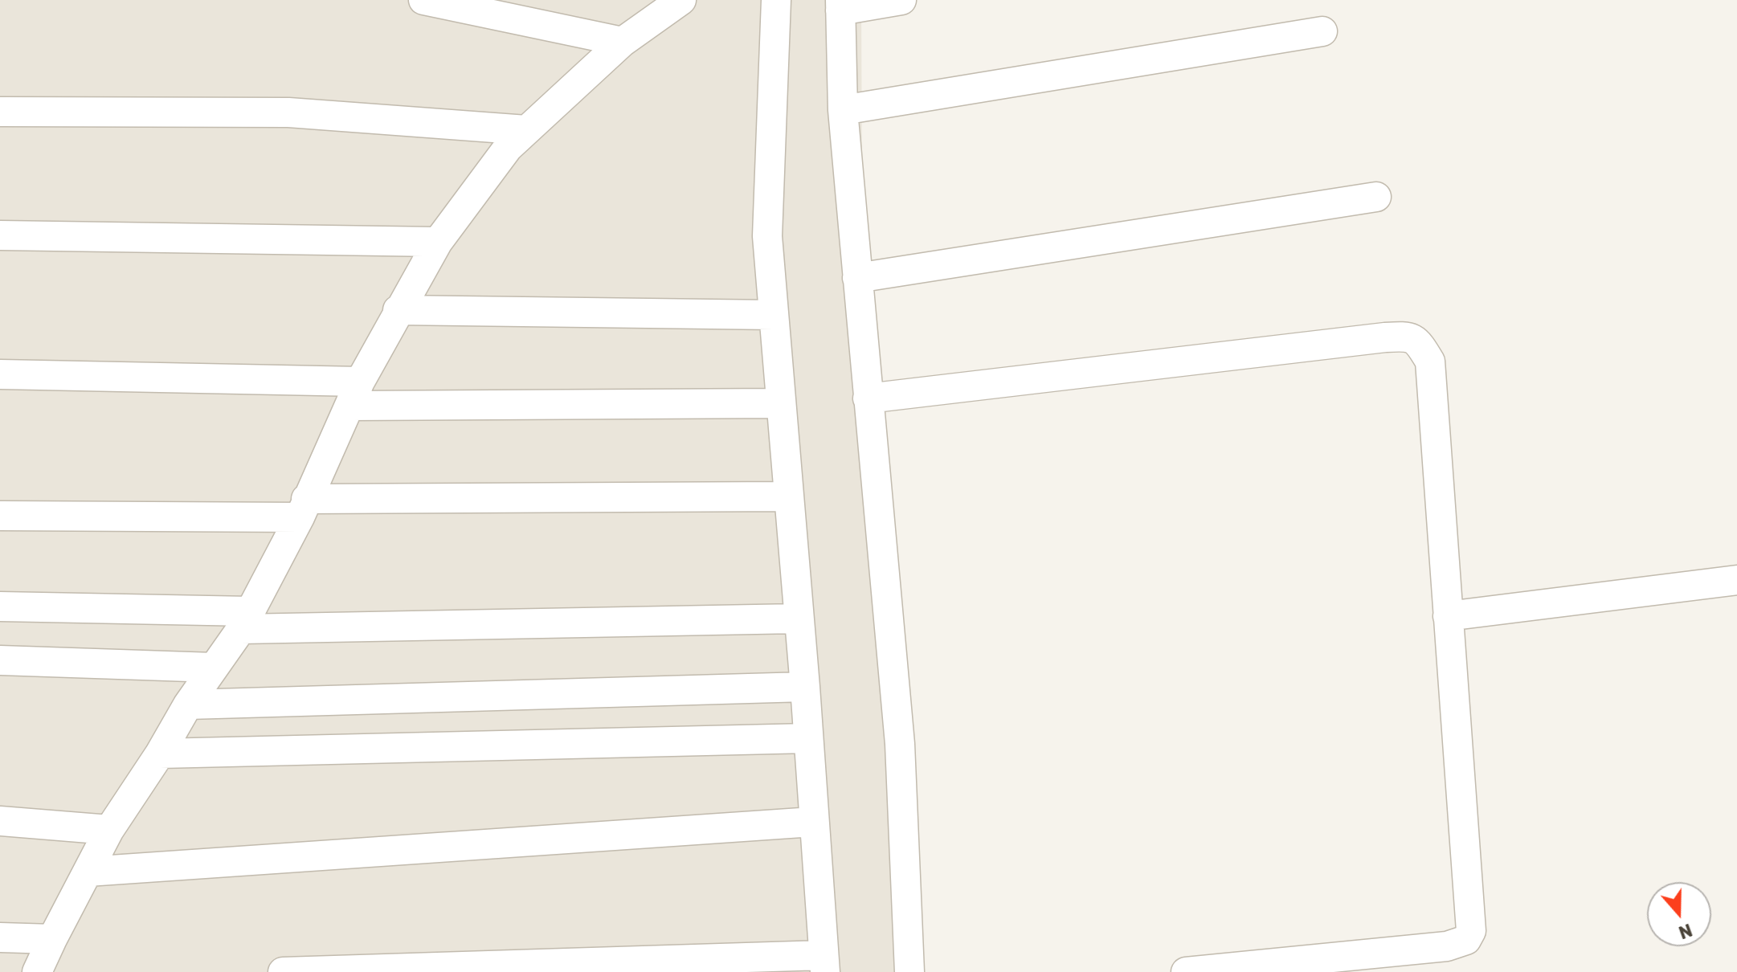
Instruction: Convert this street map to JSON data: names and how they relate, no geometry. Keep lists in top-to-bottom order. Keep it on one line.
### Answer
{"north":"bottom"}
